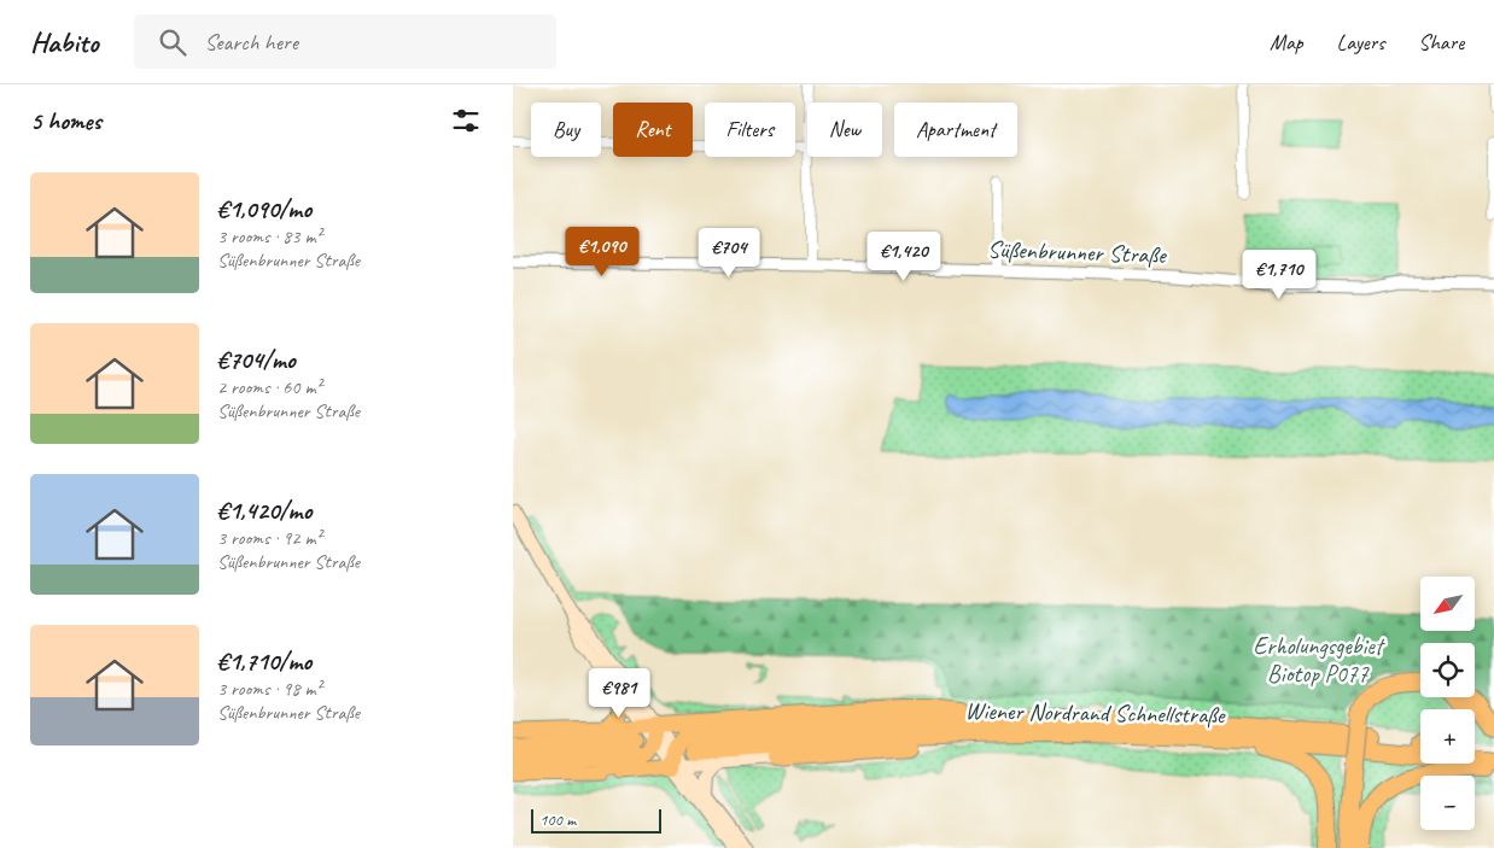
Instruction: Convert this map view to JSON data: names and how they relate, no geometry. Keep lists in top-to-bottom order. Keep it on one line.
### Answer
{"streets":{"highway":["Wiener Nordrand Schnellstraße"],"street":["Süßenbrunner Straße"]},"parks":["Erholungsgebiet Biotop P077"],"scale_bar":"100 m","north":"bottom left","page":{"header":"Habito","search":"Search here","nav":["Map","Layers","Share"],"heading":"5 homes","chip":["Buy","Rent","Filters","New","Apartment"],"list":[{"name":"€1,090/mo","note":"3 rooms · 83 m² · Süßenbrunner Straße"},{"name":"€704/mo","note":"2 rooms · 60 m² · Süßenbrunner Straße"},{"name":"€1,420/mo","note":"3 rooms · 92 m² · Süßenbrunner Straße"},{"name":"€1,710/mo","note":"3 rooms · 98 m² · Süßenbrunner Straße"}],"price":["€1,090","€704","€1,420","€1,710","€981"],"map_buttons":["+","−"],"scale":"100 m"}}
